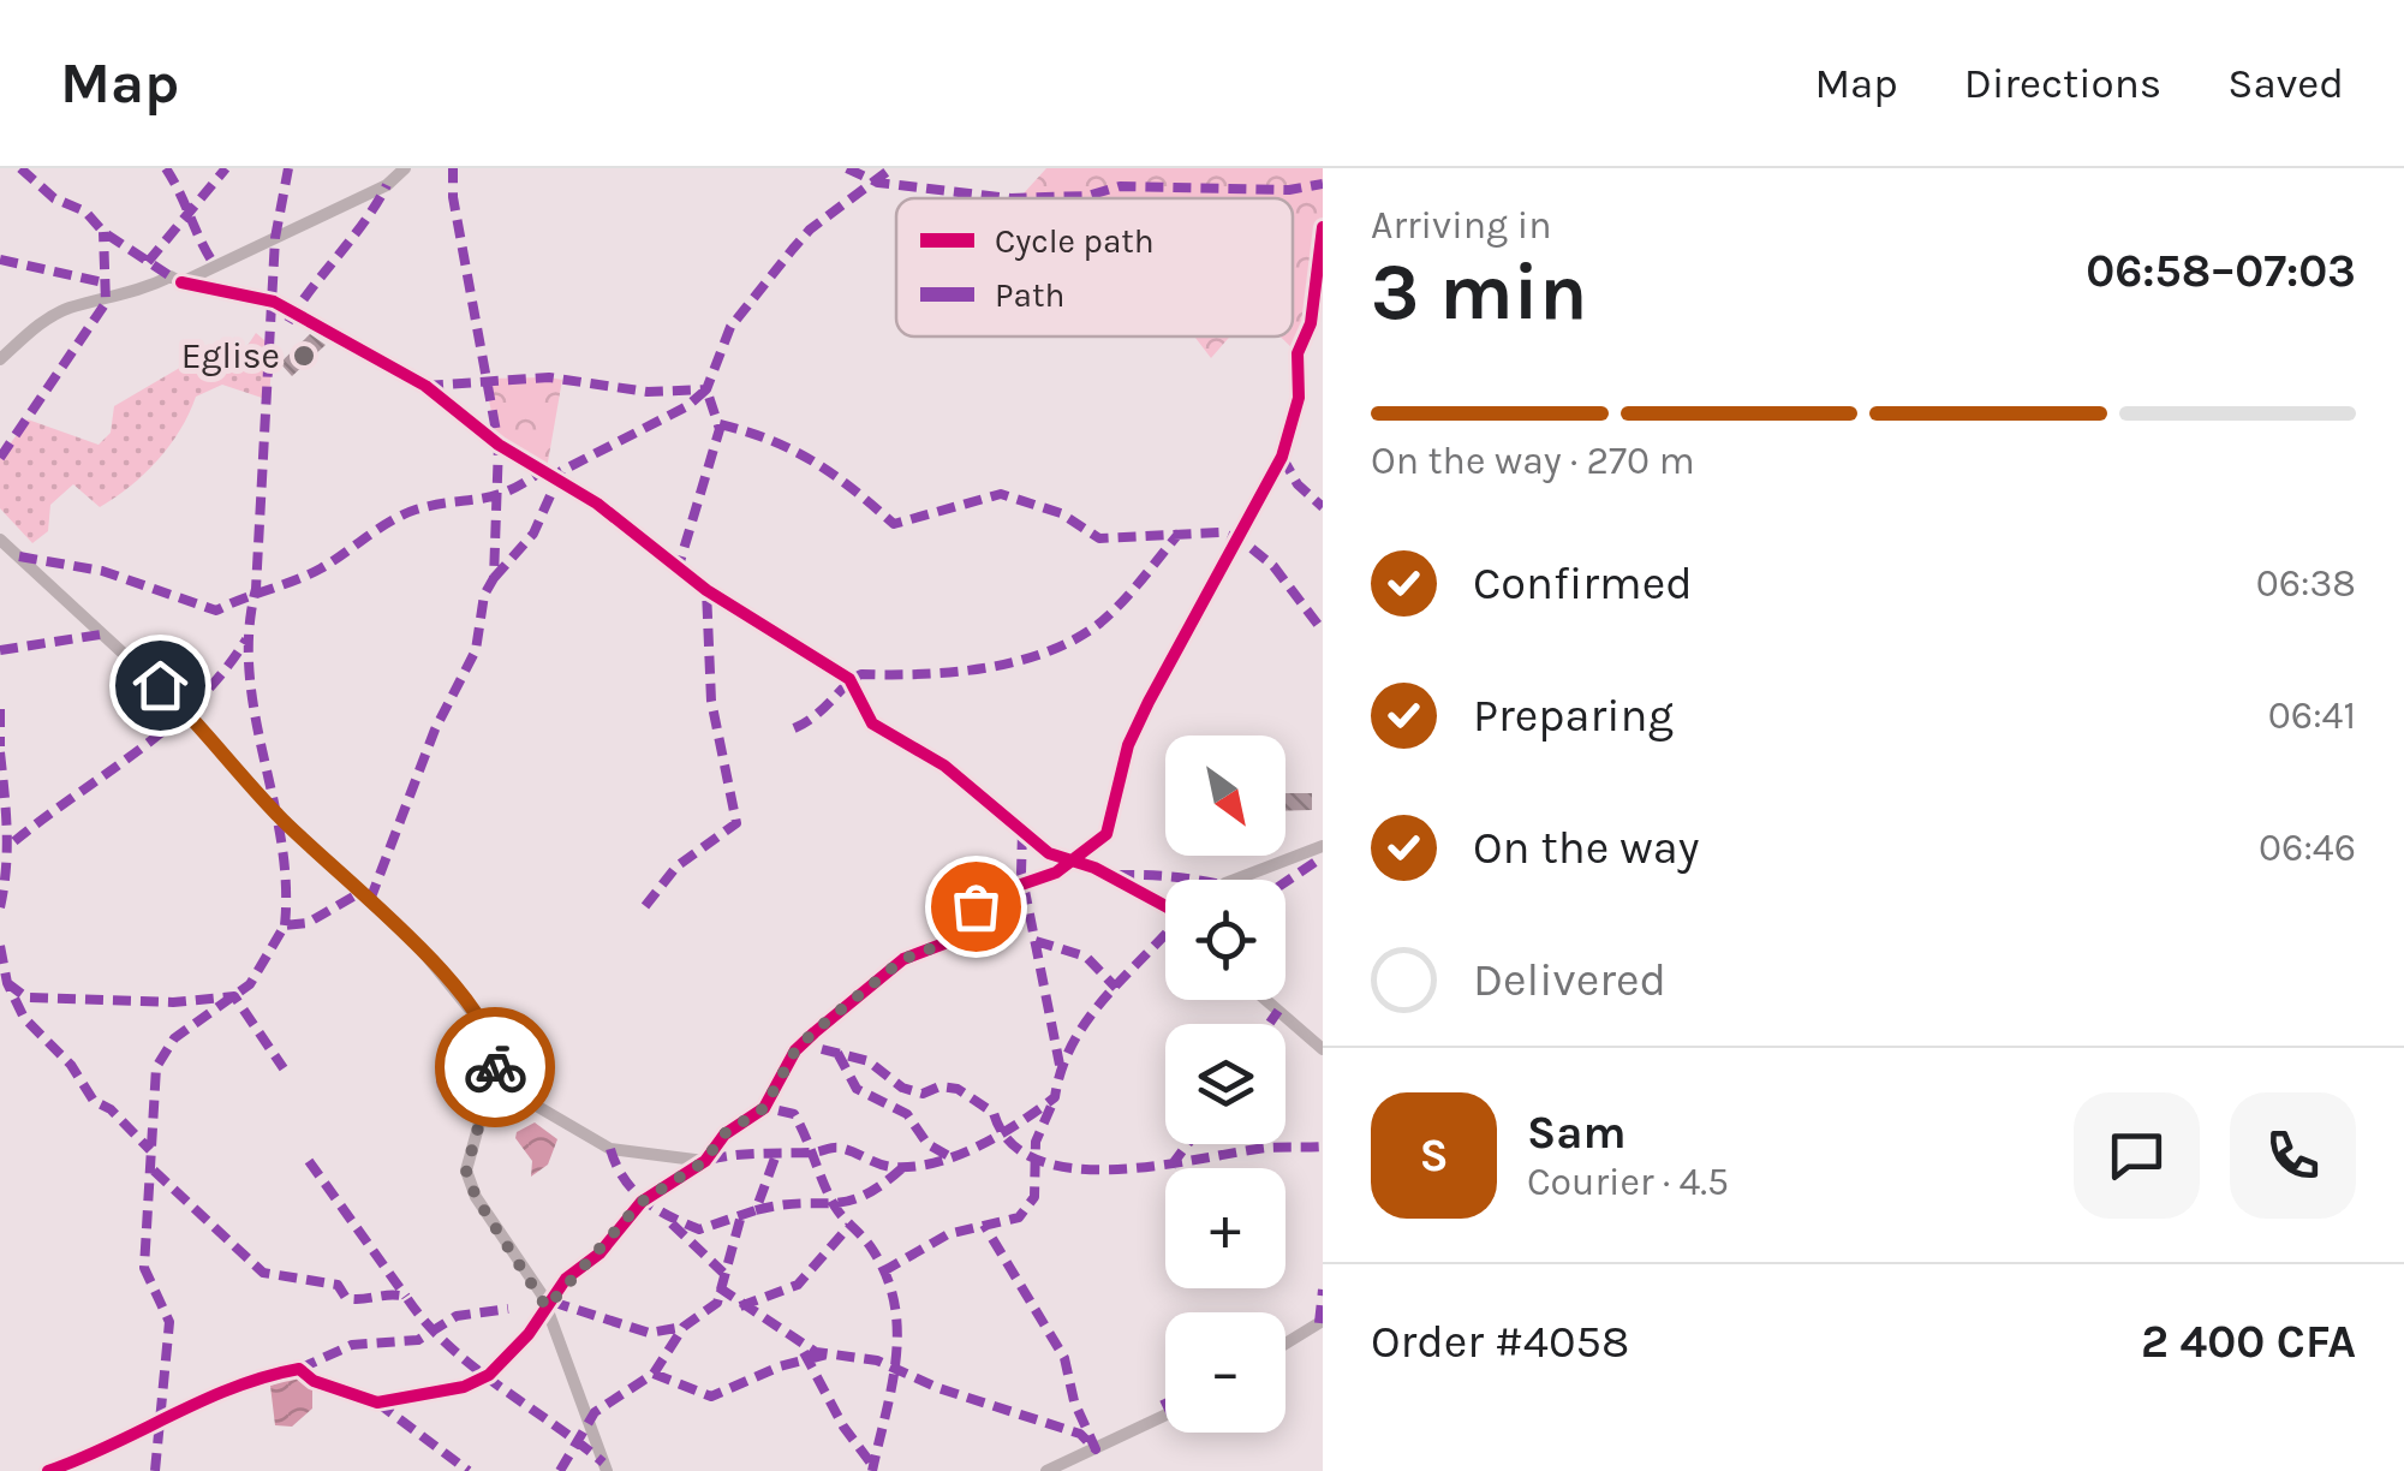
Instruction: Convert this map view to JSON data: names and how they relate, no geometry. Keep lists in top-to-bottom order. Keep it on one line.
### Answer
{"places":["Eglise"],"legend":["Cycle path","Path"],"north":"bottom right","page":{"header":"Map","nav":["Map","Directions","Saved"],"heading":["3 min","Arriving in","06:58–07:03"],"panel":["Sam","Courier · 4.5","Order #4058","2 400 CFA"],"bar":"On the way · 270 m","list":[["Confirmed","06:38"],["Preparing","06:41"],["On the way","06:46"],"Delivered"],"map_buttons":["+","−"],"round":"S"}}
